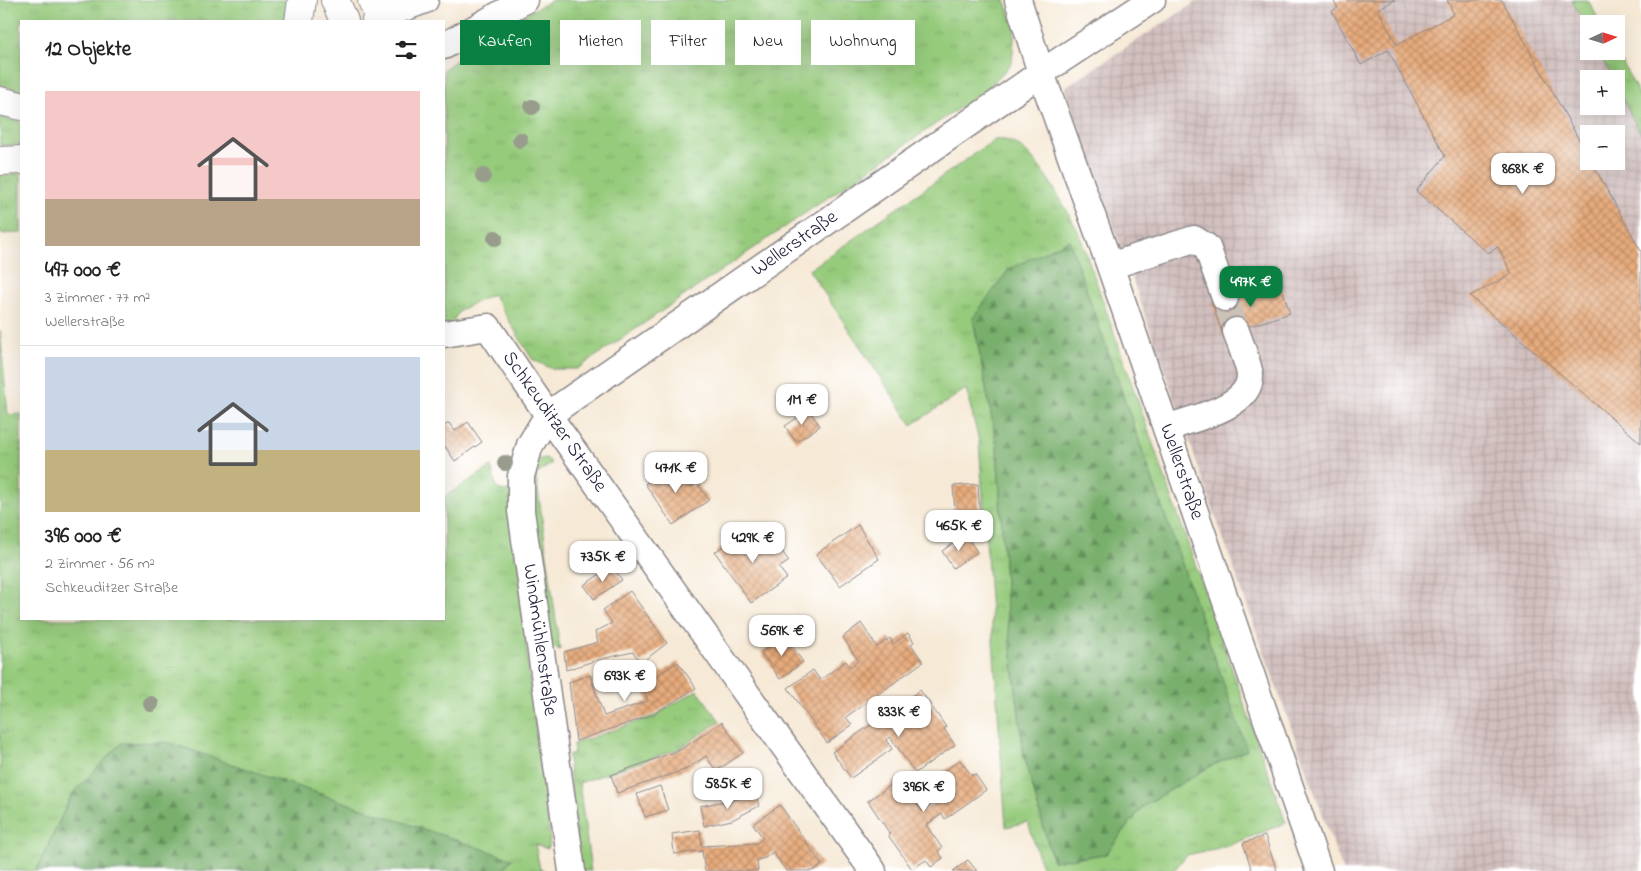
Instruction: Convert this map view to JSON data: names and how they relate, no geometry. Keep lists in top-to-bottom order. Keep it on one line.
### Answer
{"streets":{"street":["Wellerstraße","Schkeuditzer Straße","Windmühlenstraße"]},"crossings":[["Wellerstraße","Schkeuditzer Straße"],["Wellerstraße","Windmühlenstraße"],["Schkeuditzer Straße","Windmühlenstraße"]],"north":"right","page":{"map_buttons":["+","−"],"chip":["Kaufen","Mieten","Filter","Neu","Wohnung"],"heading":"12 Objekte","list":[{"name":"497 000 €","note":"3 Zimmer · 77 m² · Wellerstraße"},{"name":"396 000 €","note":"2 Zimmer · 56 m² · Schkeuditzer Straße"}],"price":["868K €","497K €","1M €","471K €","465K €","429K €","735K €","569K €","693K €","833K €","585K €","396K €"]}}
